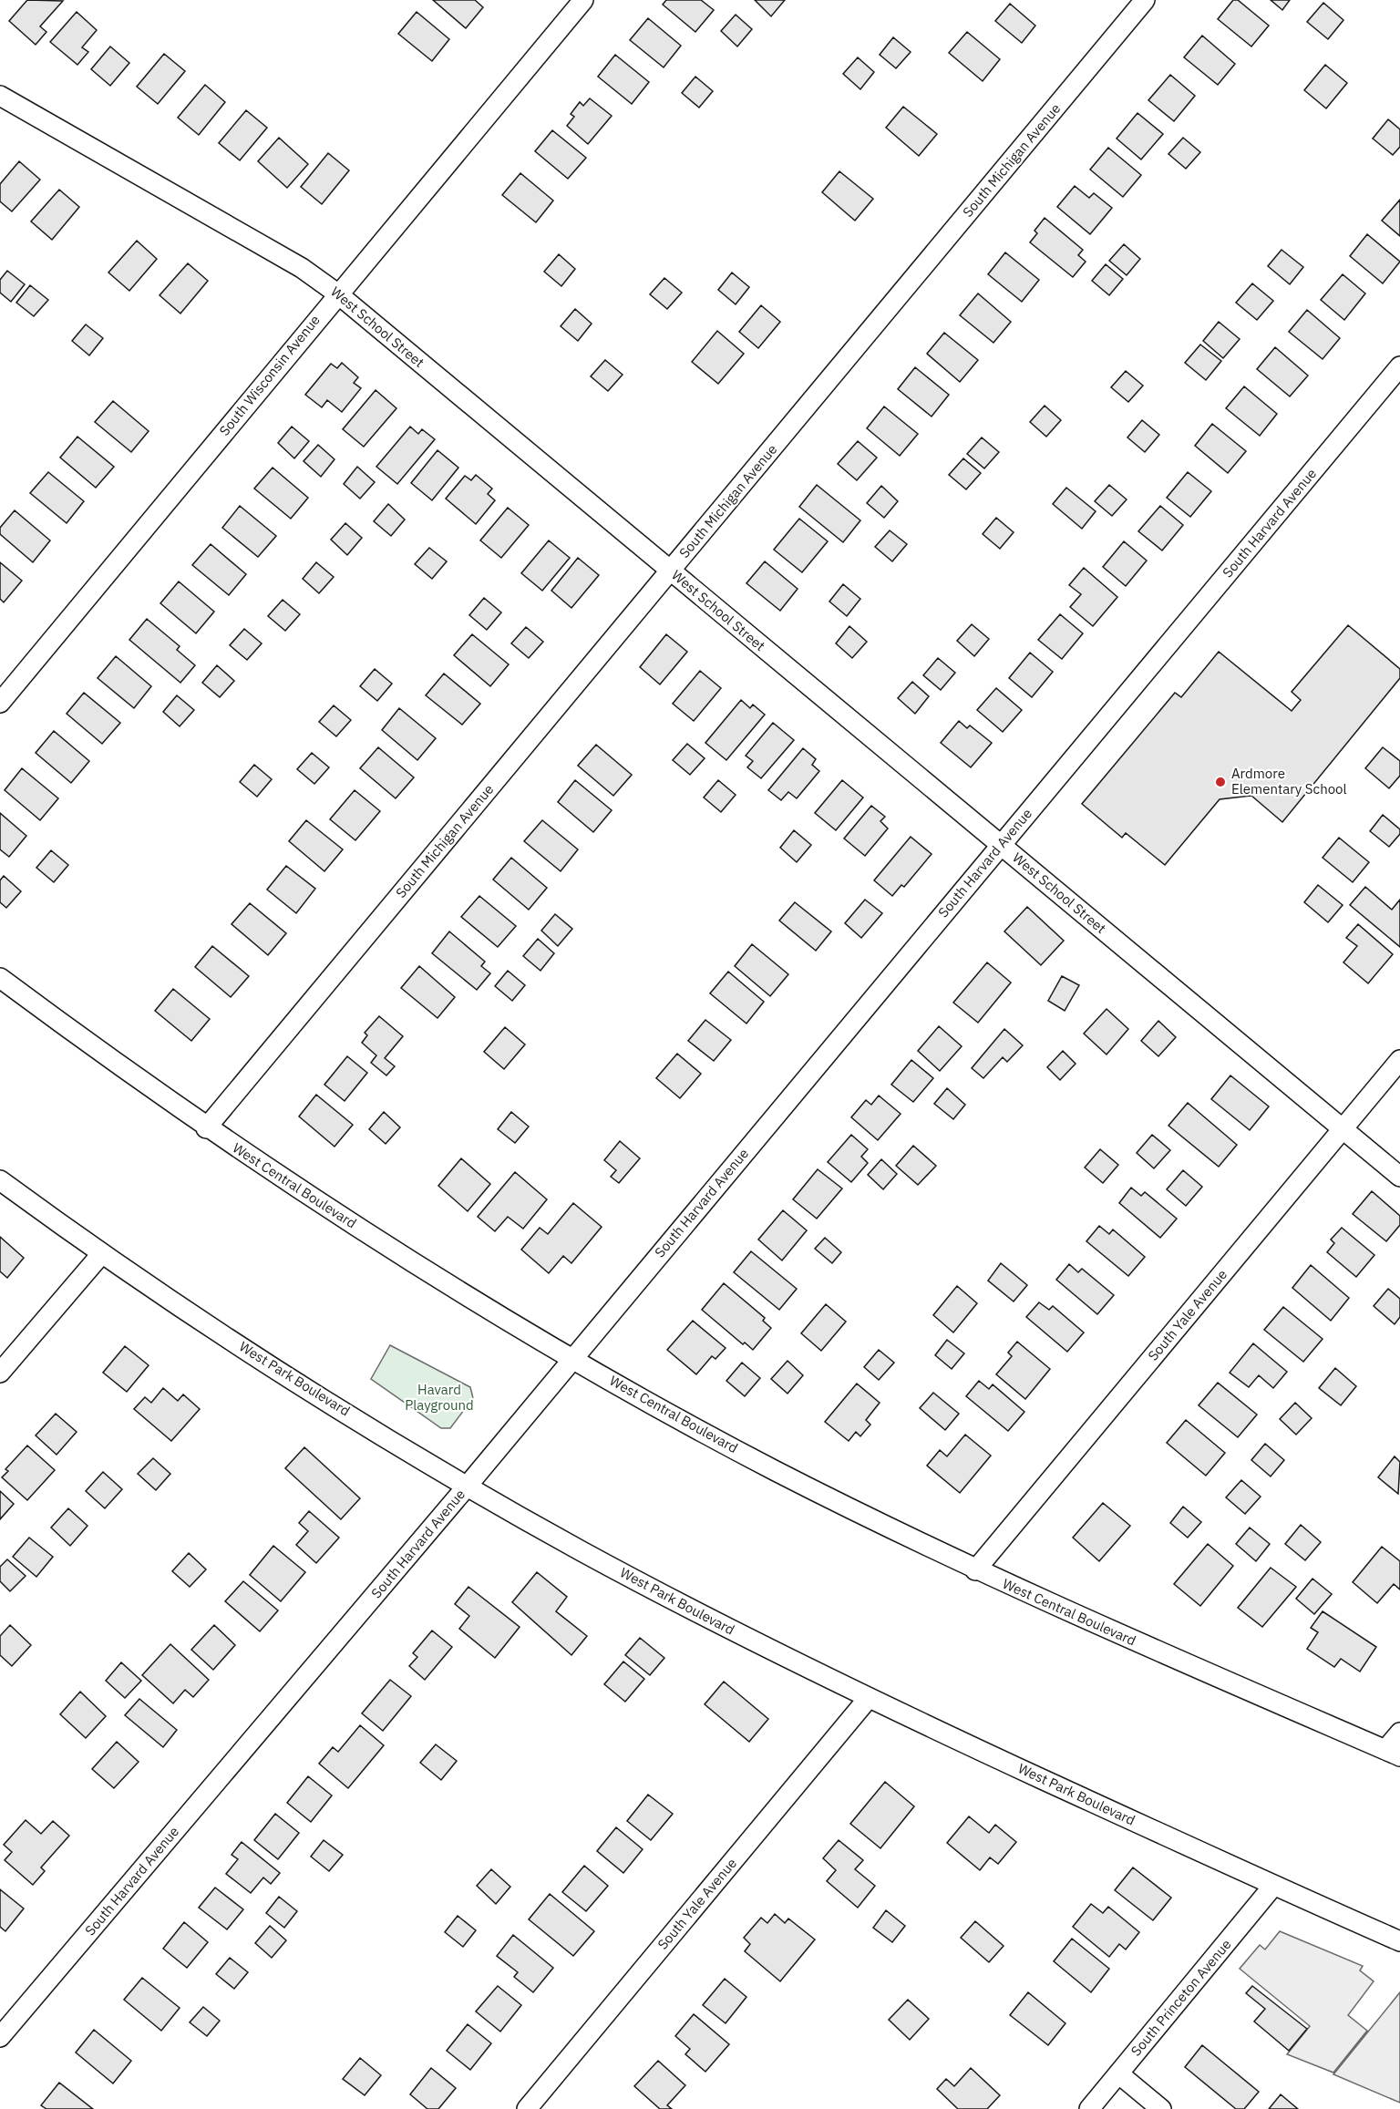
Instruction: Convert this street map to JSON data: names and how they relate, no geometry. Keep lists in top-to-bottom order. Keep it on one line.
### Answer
{"streets":{"street":["South Michigan Avenue","West School Street","South Wisconsin Avenue","South Harvard Avenue","West Central Boulevard","South Yale Avenue","West Park Boulevard","South Princeton Avenue"]},"crossings":[["South Michigan Avenue","West School Street"],["South Michigan Avenue","West Central Boulevard"],["West School Street","South Wisconsin Avenue"],["West School Street","South Harvard Avenue"],["West School Street","South Yale Avenue"],["South Harvard Avenue","West Central Boulevard"],["South Harvard Avenue","West Park Boulevard"],["West Central Boulevard","South Yale Avenue"],["South Yale Avenue","West Park Boulevard"],["West Park Boulevard","South Princeton Avenue"]],"parks":["Havard Playground"],"places":["Ardmore Elementary School"]}
